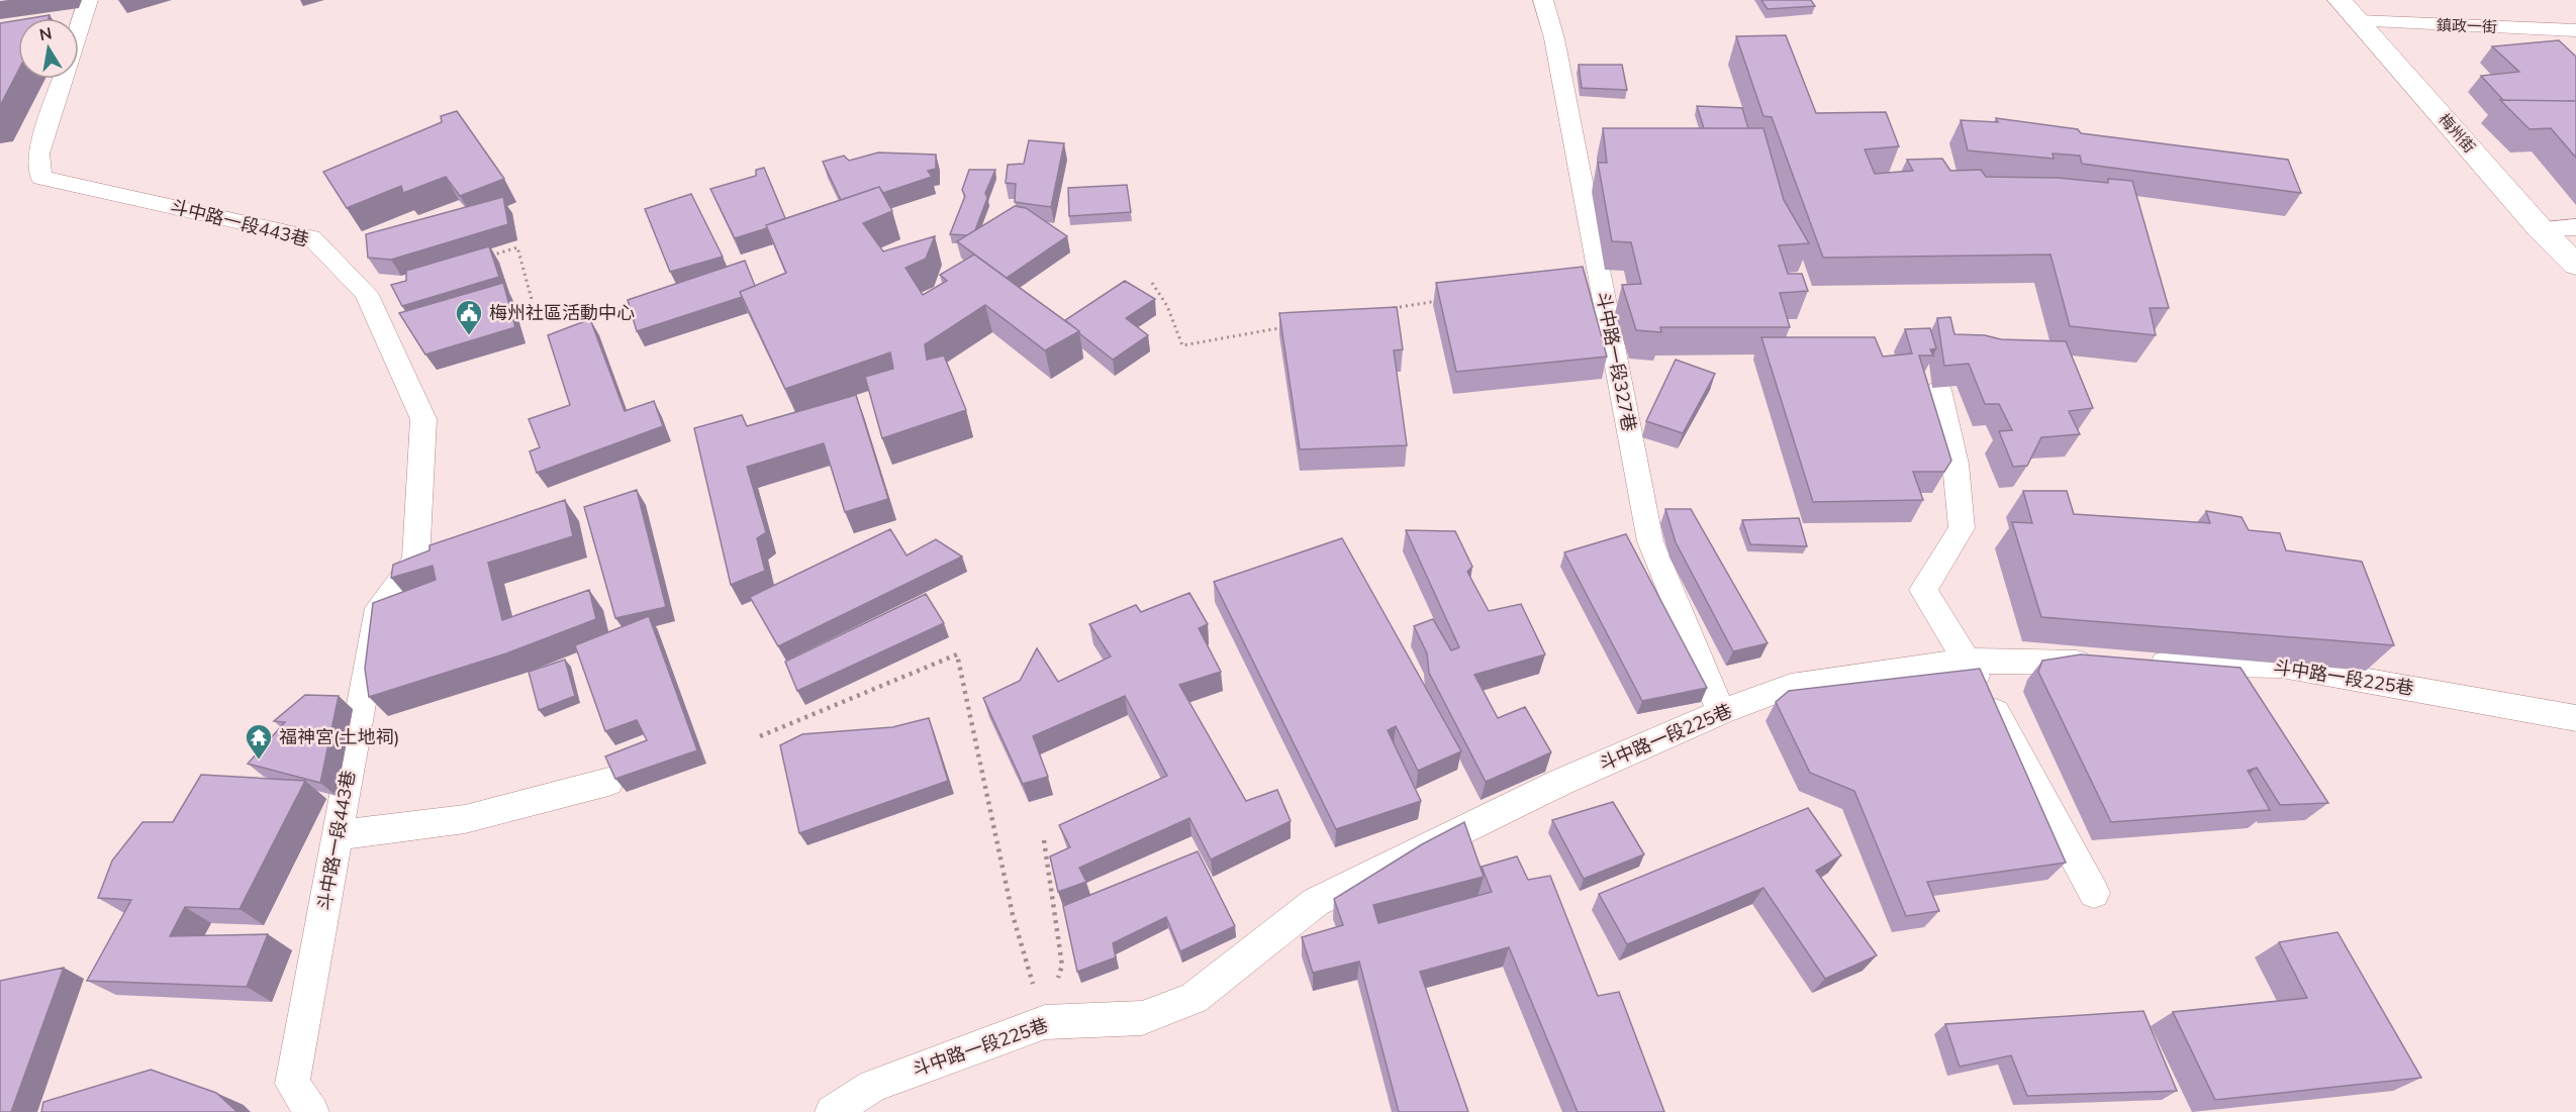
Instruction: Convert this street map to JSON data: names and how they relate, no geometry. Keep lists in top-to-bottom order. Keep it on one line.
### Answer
{"streets":{"street":["梅州街"],"lane":["鎮政一街","斗中路一段443巷","斗中路一段327巷","斗中路一段225巷"]},"crossings":[["鎮政一街","梅州街"],["斗中路一段327巷","斗中路一段225巷"]],"places":{"public building":["梅州社區活動中心"],"temple":["福神宮(土地祠)"]},"north":"top"}
